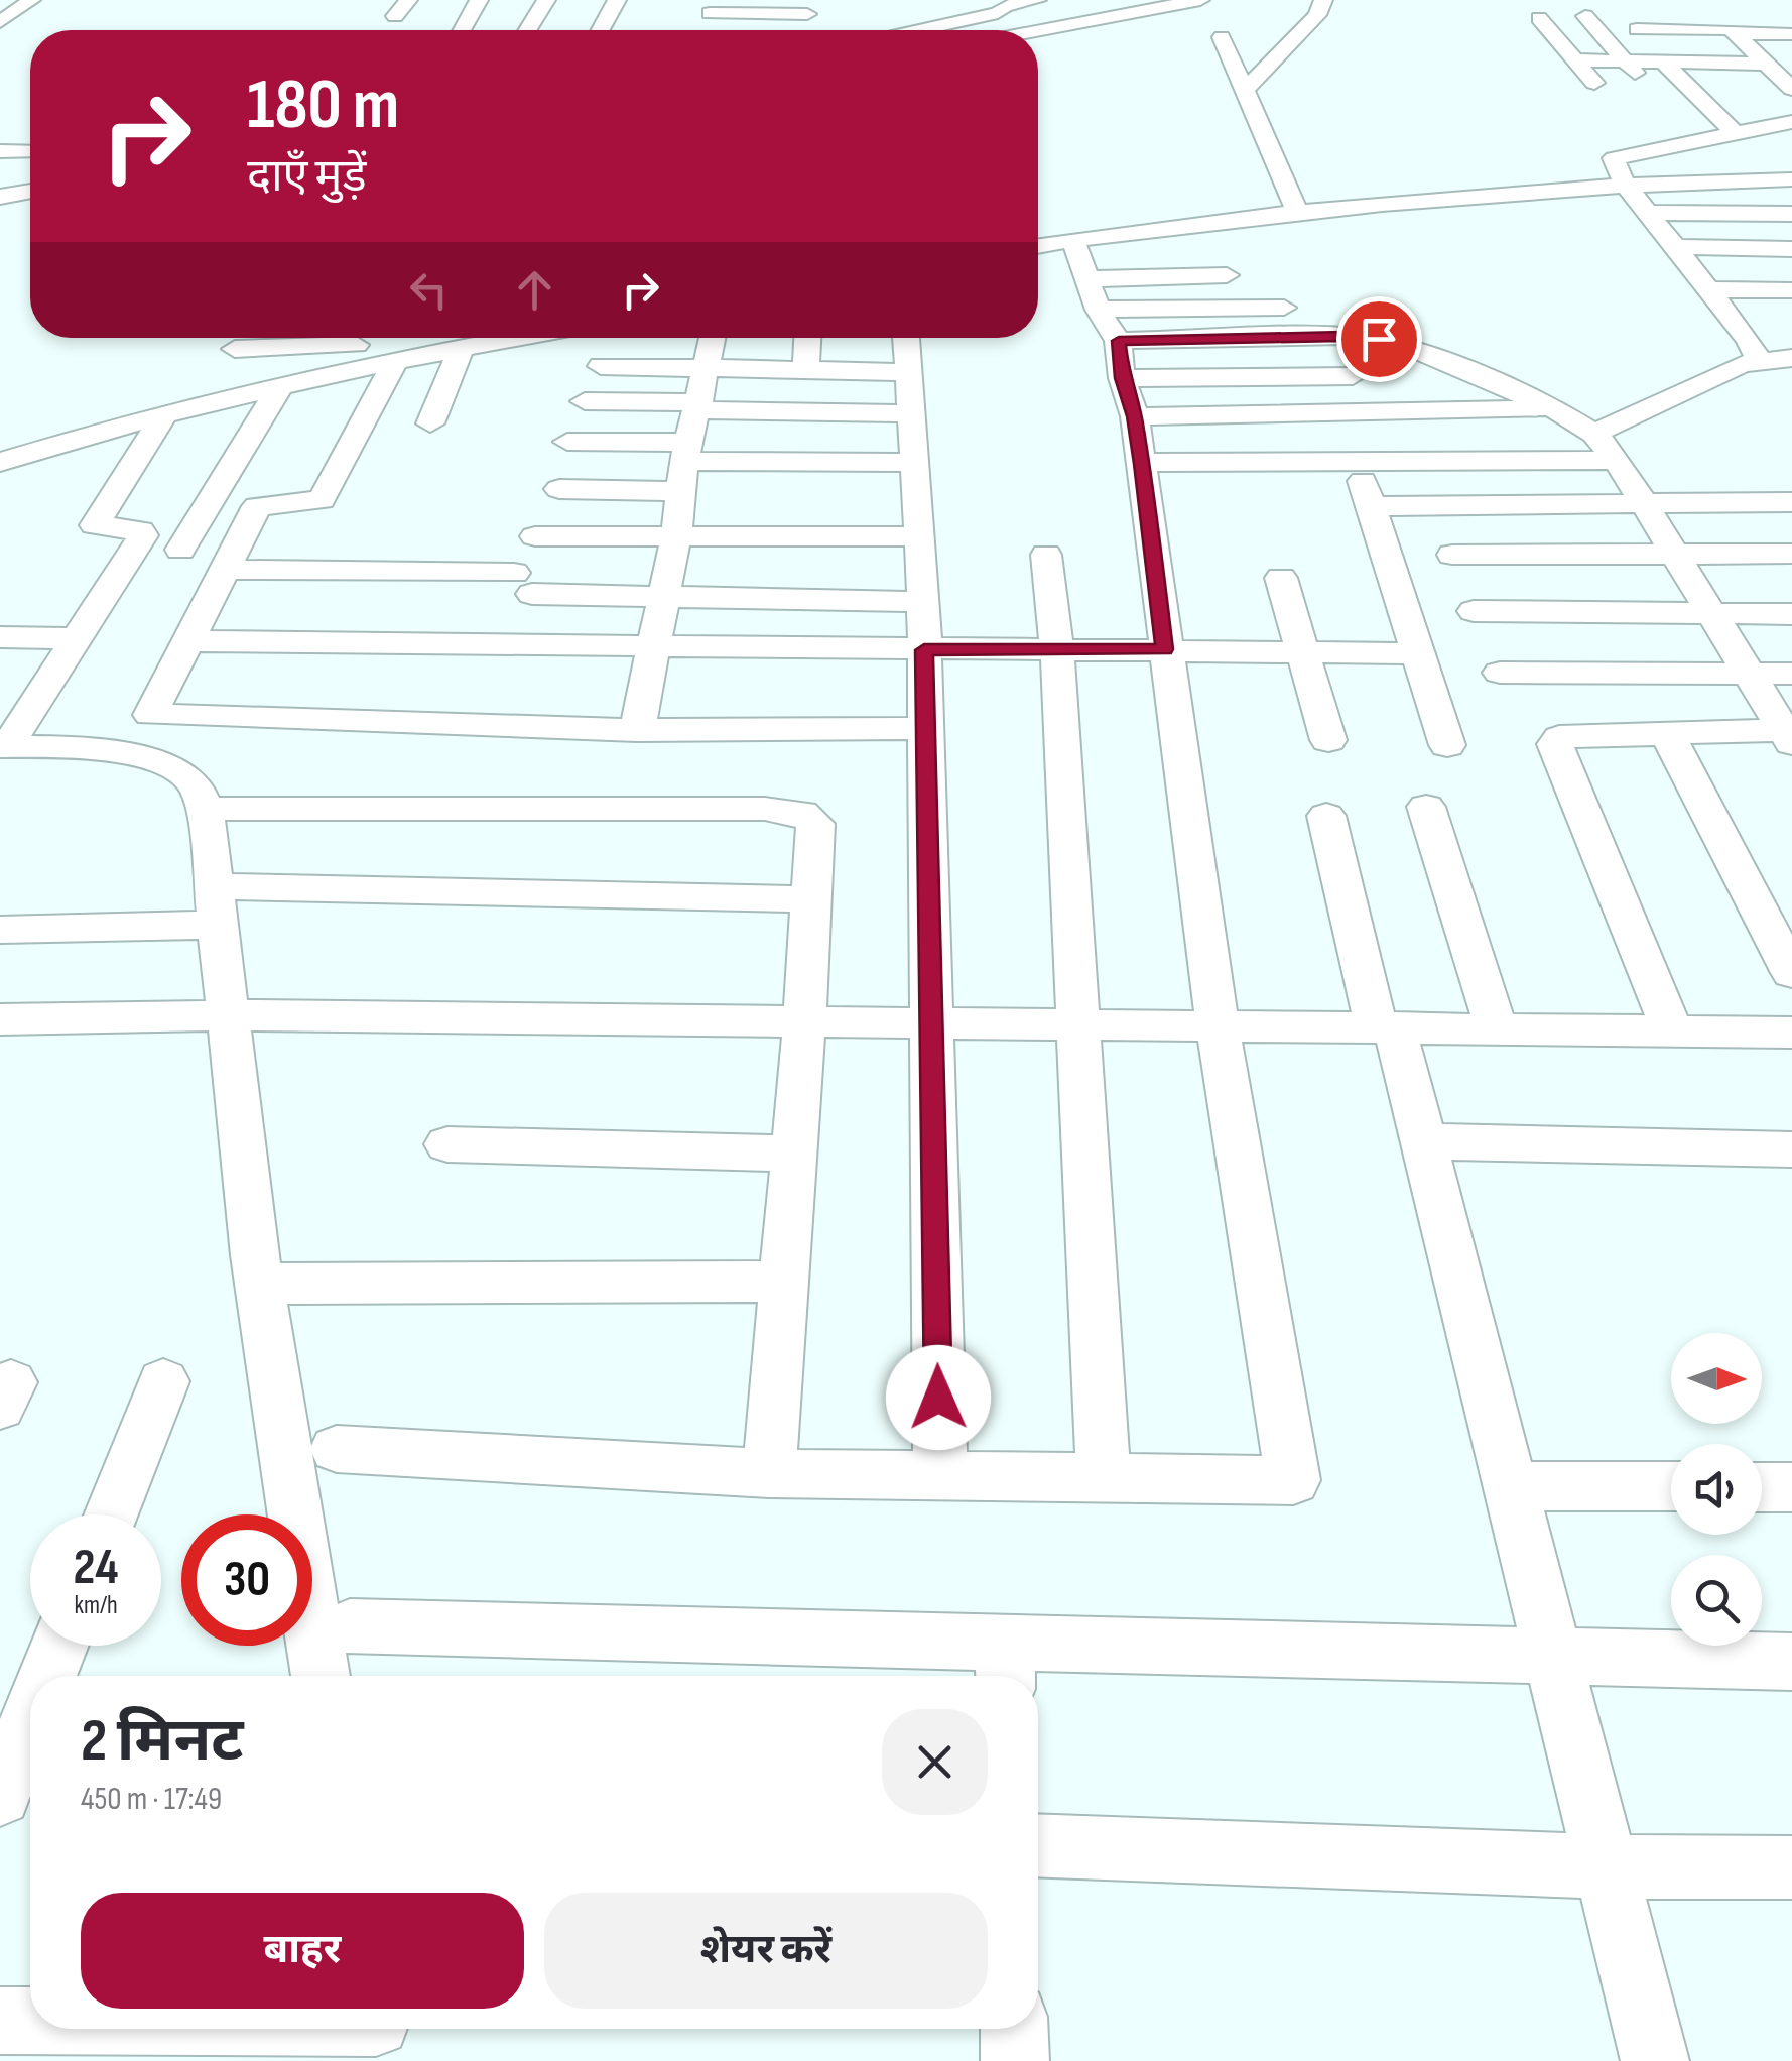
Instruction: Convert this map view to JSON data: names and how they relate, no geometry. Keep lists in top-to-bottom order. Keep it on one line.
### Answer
{"north":"right","page":{"turn":["180 m","दाएँ मुड़ें"],"speed":"24 km/h","limit":"30","heading":["2 मिनट","450 m · 17:49"],"buttons":["बाहर","शेयर करें"]}}
